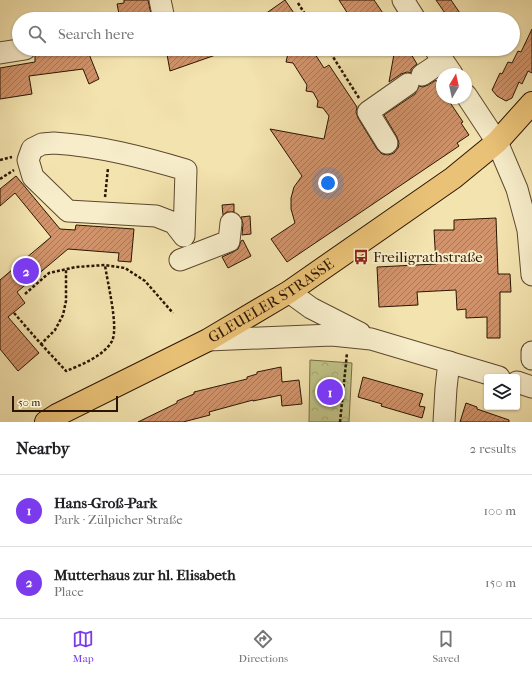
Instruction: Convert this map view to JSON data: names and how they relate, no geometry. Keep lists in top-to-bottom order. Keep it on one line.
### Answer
{"streets":{"main road":["GLEUELER STRASSE"]},"places":{"bus stop":["Freiligrathstraße"]},"scale_bar":"50 m","north":"top","page":{"search":"Search here","pins":["2","1"],"scale":"50 m","heading":["Nearby","2 results"],"list":[{"mark":"1","name":"Hans-Groß-Park","note":"Park · Zülpicher Straße","value":"100 m"},{"mark":"2","name":"Mutterhaus zur hl. Elisabeth","note":"Place","value":"150 m"}],"nav":["Map","Directions","Saved"]}}
